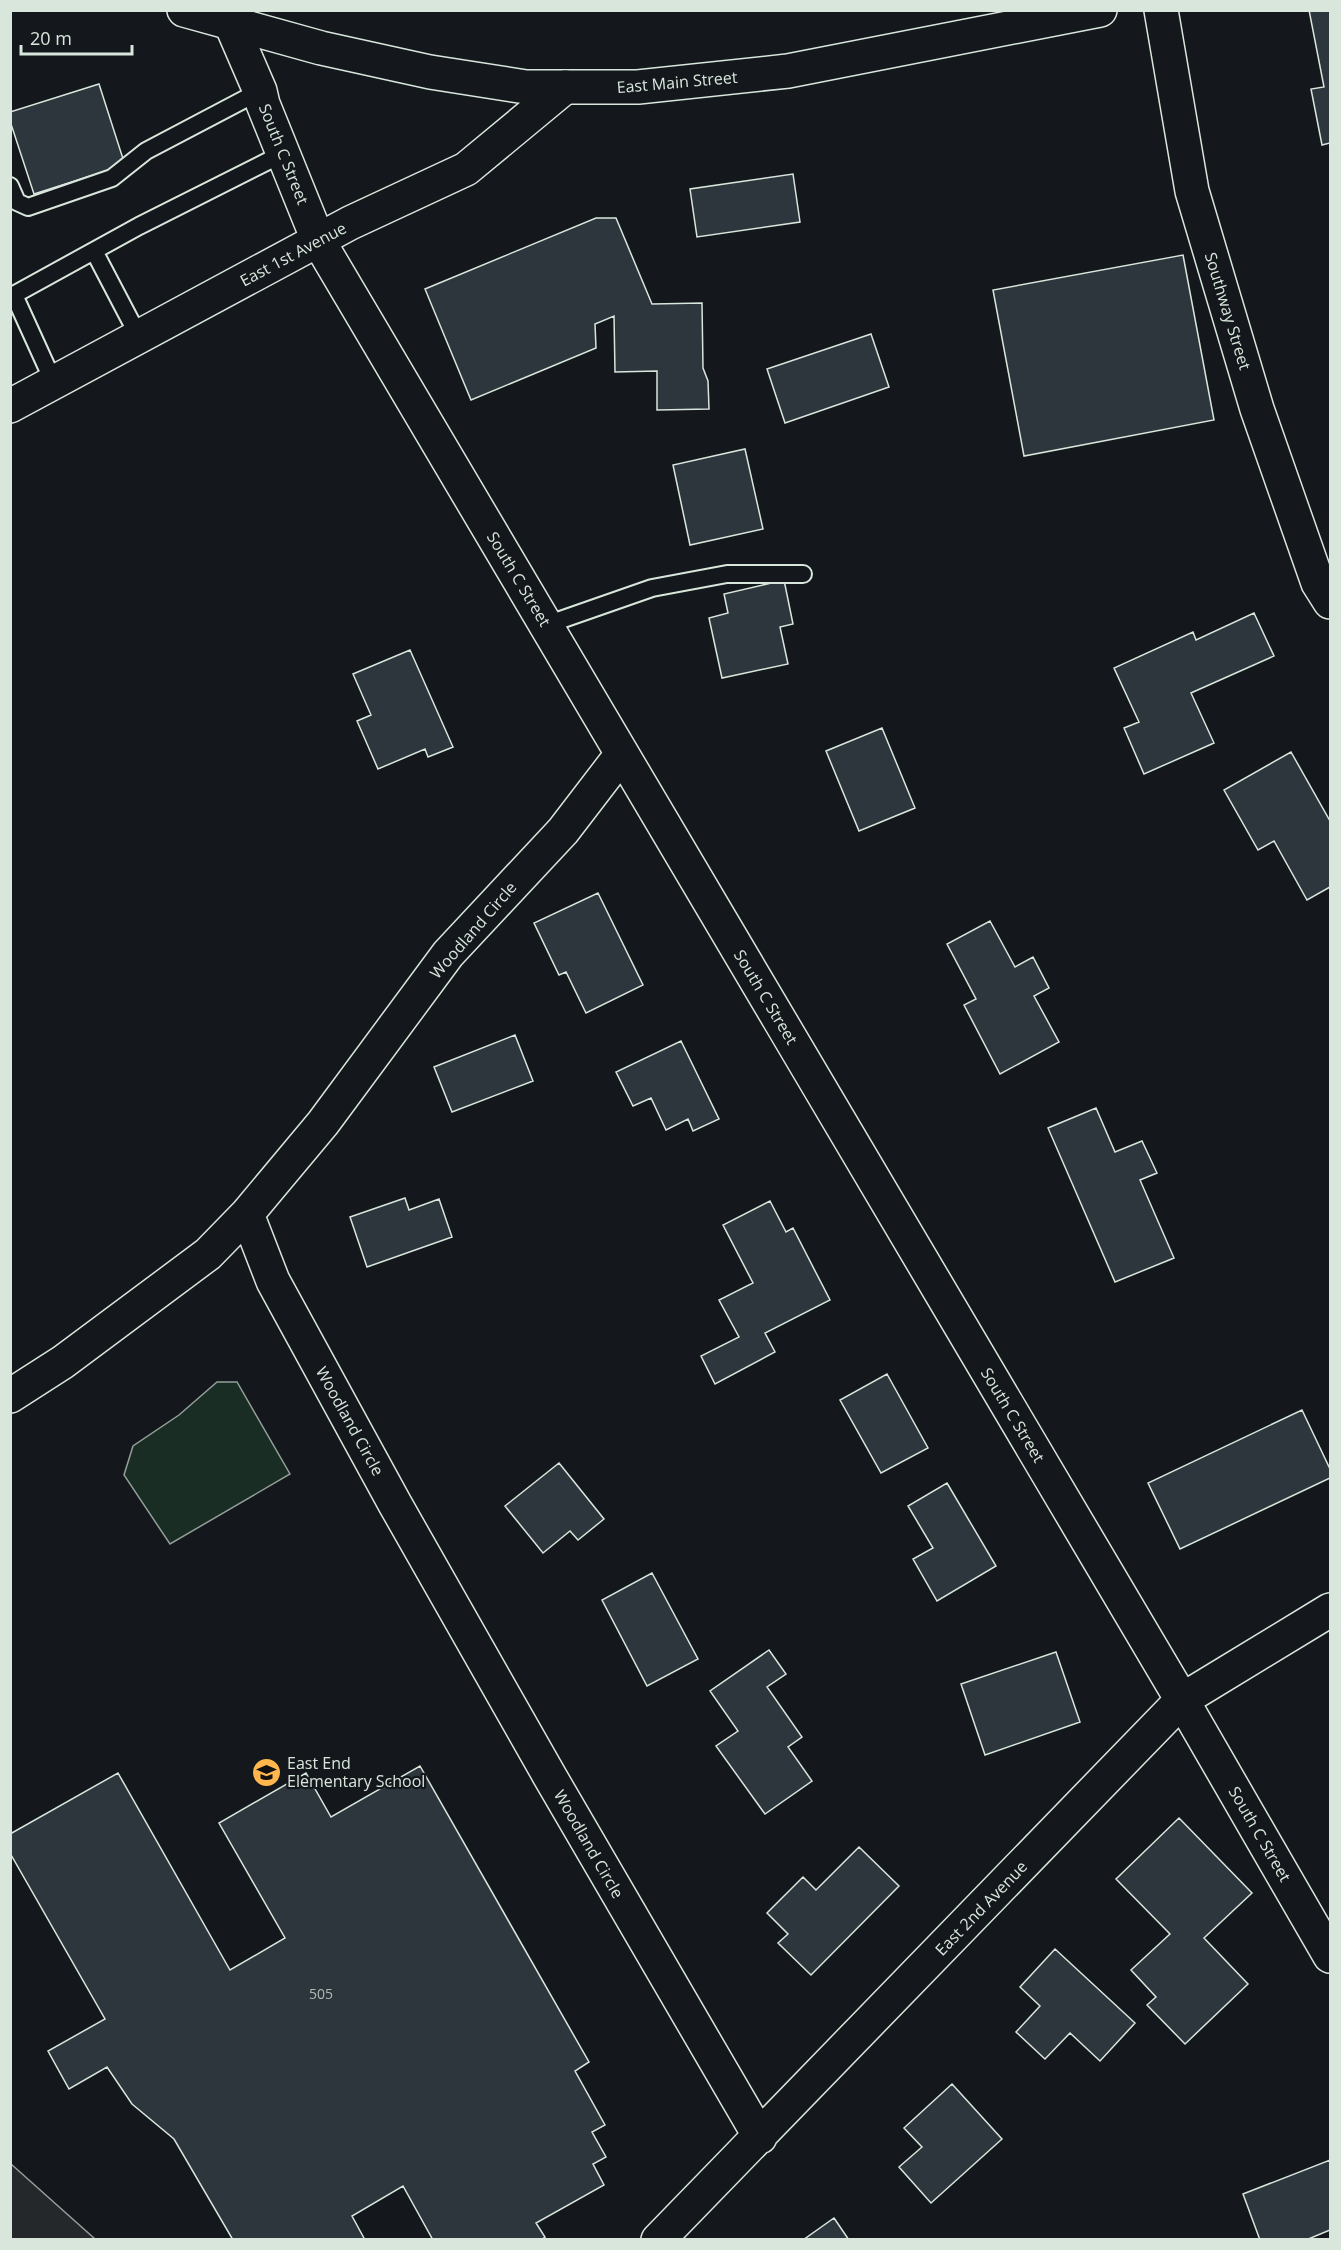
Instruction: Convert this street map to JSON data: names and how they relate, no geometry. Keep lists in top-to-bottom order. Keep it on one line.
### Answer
{"streets":{"street":["East Main Street","South C Street","East 1st Avenue","Southway Street","Woodland Circle","East 2nd Avenue"]},"crossings":[["East Main Street","South C Street"],["East Main Street","East 1st Avenue"],["South C Street","East 1st Avenue"],["South C Street","Woodland Circle"],["South C Street","East 2nd Avenue"],["Woodland Circle","East 2nd Avenue"]],"places":{"school or university":["East End Elementary School"]},"house_numbers":["505"],"scale_bar":"20 m"}
